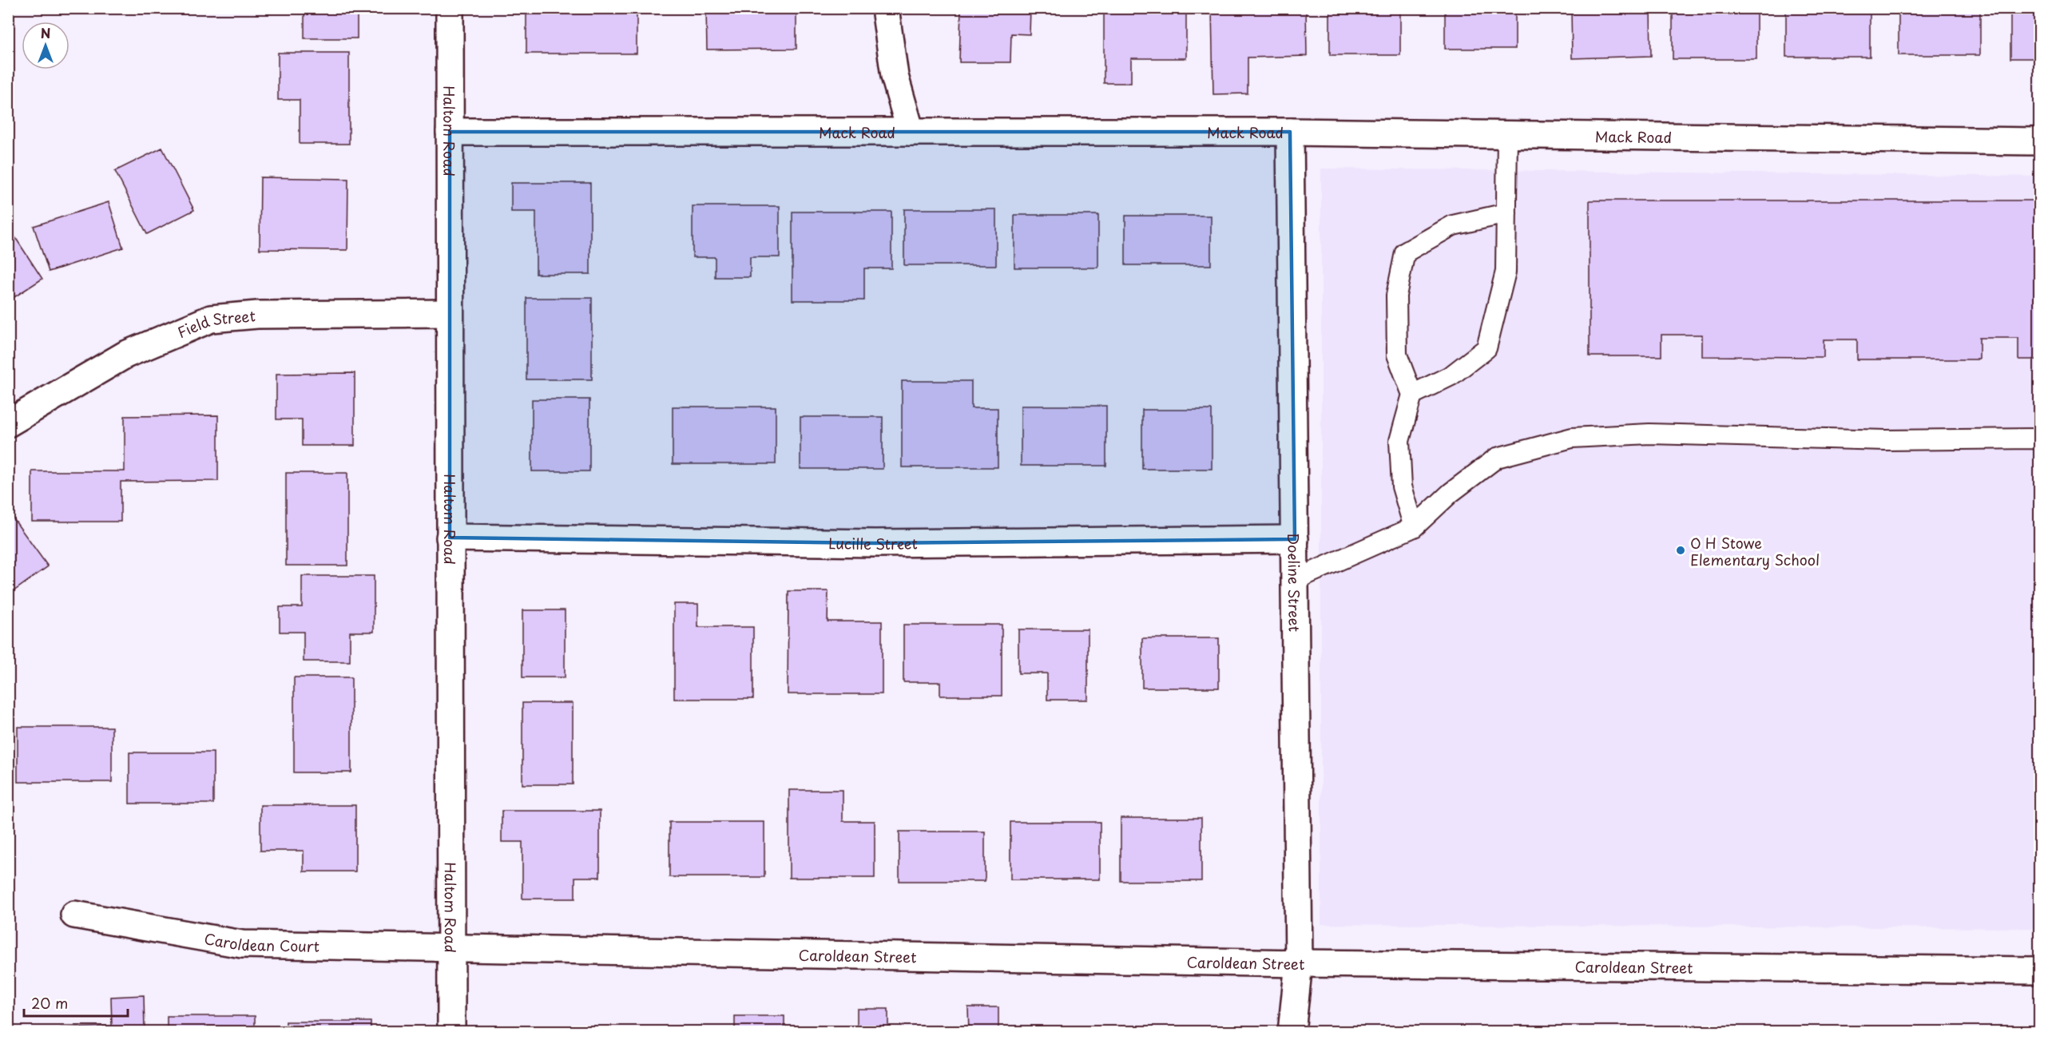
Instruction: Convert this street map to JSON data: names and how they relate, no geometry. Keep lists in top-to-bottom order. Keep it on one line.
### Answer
{"streets":{"street":["Haltom Road","Mack Road","Field Street","Lucille Street","Doeline Street","Caroldean Court","Caroldean Street"]},"crossings":[["Haltom Road","Mack Road"],["Haltom Road","Field Street"],["Haltom Road","Lucille Street"],["Haltom Road","Caroldean Court"],["Haltom Road","Caroldean Street"],["Mack Road","Doeline Street"],["Lucille Street","Doeline Street"],["Doeline Street","Caroldean Street"],["Caroldean Court","Caroldean Street"]],"places":["O H Stowe Elementary School"],"scale_bar":"20 m","north":"top"}
